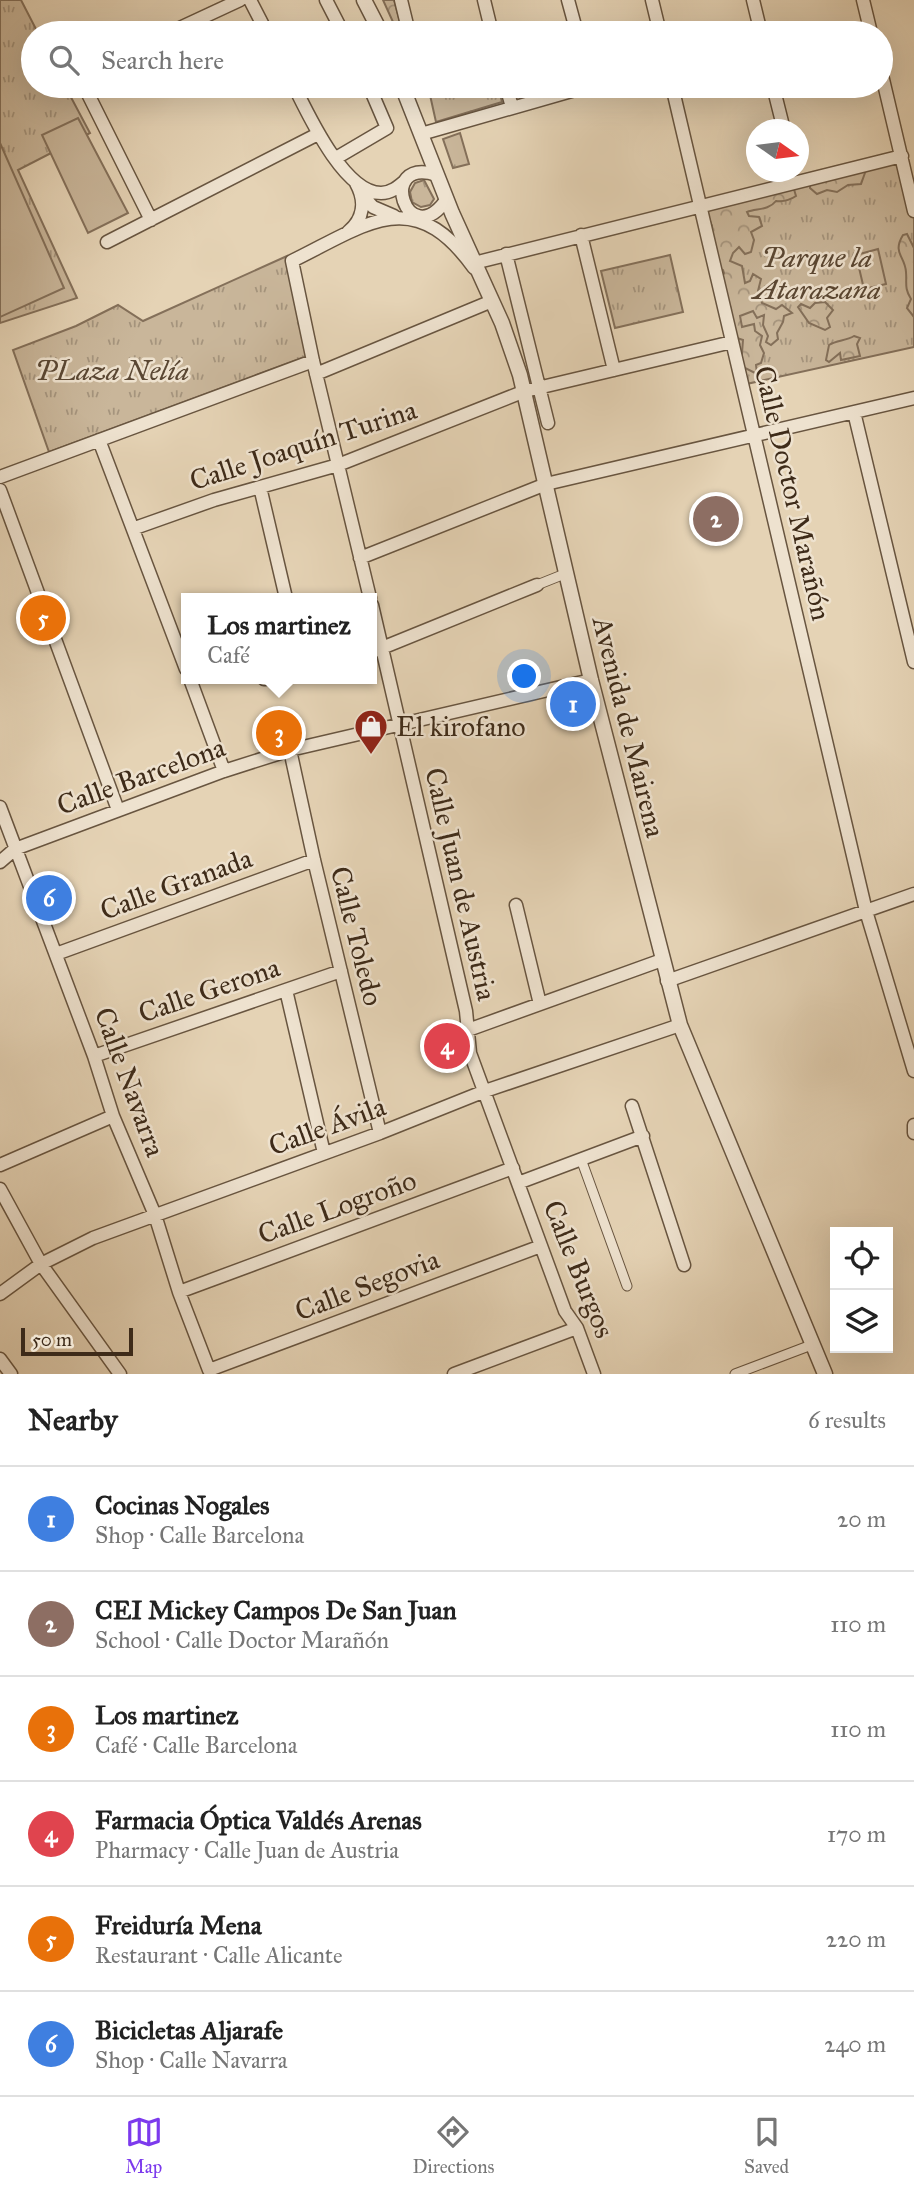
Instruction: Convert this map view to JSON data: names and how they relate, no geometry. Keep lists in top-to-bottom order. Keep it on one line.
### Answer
{"streets":{"street":["Calle Joaquín Turina","Calle Doctor Marañón","Avenida de Mairena","Calle Barcelona","Calle Granada","Calle Juan de Austria","Calle Toledo","Calle Gerona","Calle Navarra","Calle Ávila","Calle Logroño","Calle Burgos","Calle Segovia"]},"crossings":[["Calle Joaquín Turina","Calle Doctor Marañón"],["Calle Joaquín Turina","Avenida de Mairena"],["Avenida de Mairena","Calle Barcelona"],["Avenida de Mairena","Calle Ávila"],["Calle Barcelona","Calle Juan de Austria"],["Calle Barcelona","Calle Toledo"],["Calle Barcelona","Calle Navarra"],["Calle Granada","Calle Toledo"],["Calle Granada","Calle Navarra"],["Calle Juan de Austria","Calle Ávila"],["Calle Juan de Austria","Calle Burgos"],["Calle Toledo","Calle Gerona"],["Calle Toledo","Calle Ávila"],["Calle Gerona","Calle Navarra"],["Calle Navarra","Calle Ávila"],["Calle Navarra","Calle Logroño"],["Calle Navarra","Calle Segovia"],["Calle Ávila","Calle Burgos"],["Calle Logroño","Calle Burgos"],["Calle Burgos","Calle Segovia"]],"parks":["Parque la Atarazana","PLaza Nelía"],"places":{"shop":["El kirofano"]},"scale_bar":"50 m","north":"right","page":{"search":"Search here","pins":["2","5","1","3","6","4"],"popup":["Los martinez","Café"],"scale":"50 m","heading":["Nearby","6 results"],"list":[{"mark":"1","name":"Cocinas Nogales","note":"Shop · Calle Barcelona","value":"20 m"},{"mark":"2","name":"CEI Mickey Campos De San Juan","note":"School · Calle Doctor Marañón","value":"110 m"},{"mark":"3","name":"Los martinez","note":"Café · Calle Barcelona","value":"110 m"},{"mark":"4","name":"Farmacia Óptica Valdés Arenas","note":"Pharmacy · Calle Juan de Austria","value":"170 m"},{"mark":"5","name":"Freiduría Mena","note":"Restaurant · Calle Alicante","value":"220 m"},{"mark":"6","name":"Bicicletas Aljarafe","note":"Shop · Calle Navarra","value":"240 m"}],"nav":["Map","Directions","Saved"]}}
